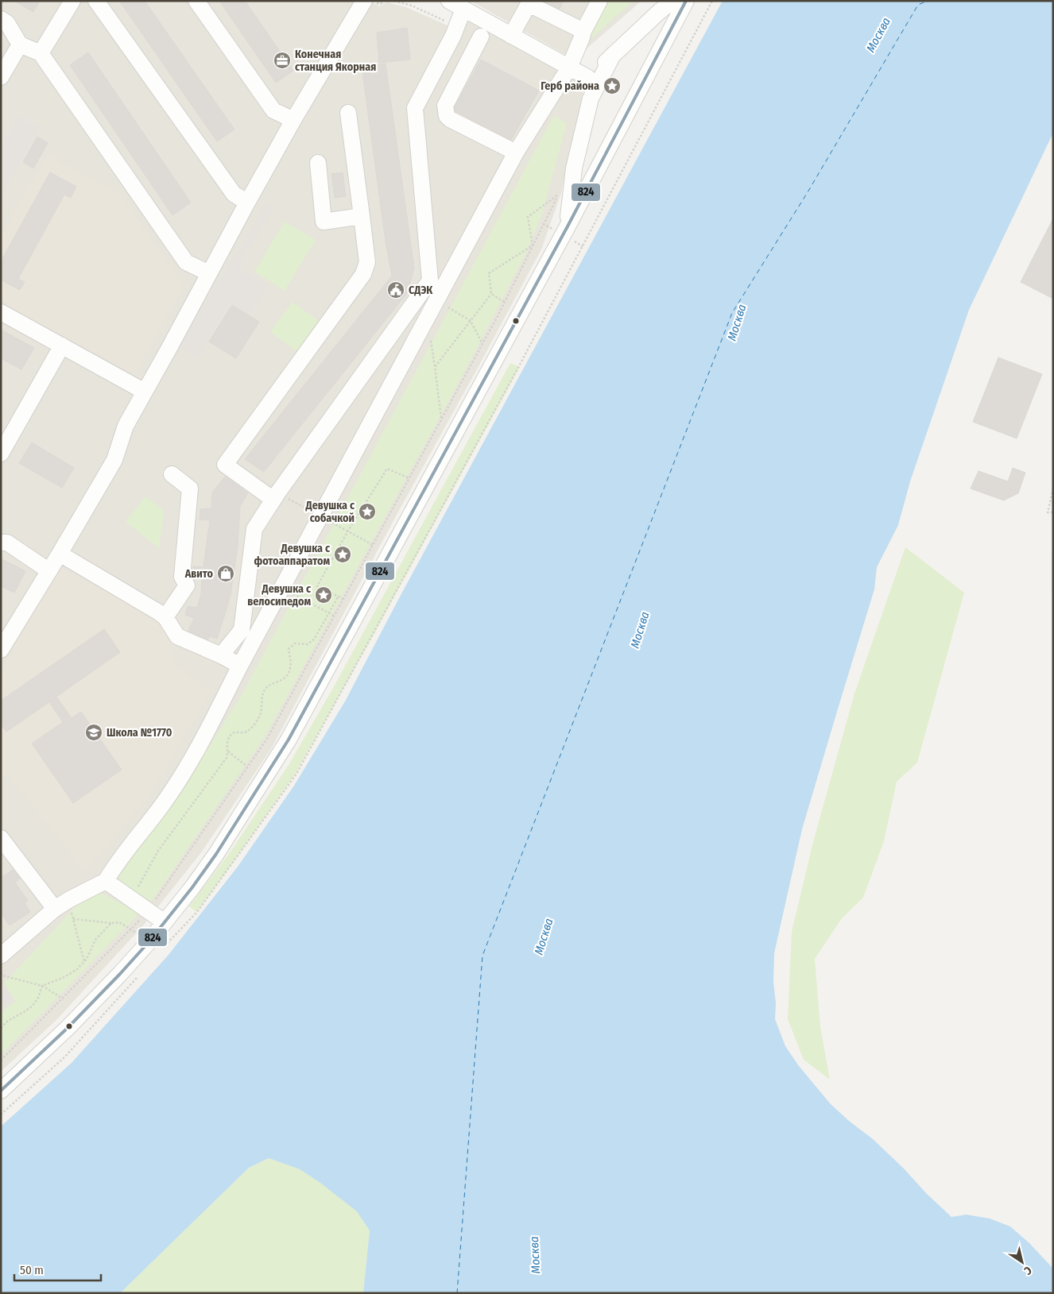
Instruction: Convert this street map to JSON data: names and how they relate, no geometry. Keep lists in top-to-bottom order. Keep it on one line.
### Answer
{"water":["Москва"],"places":{"office":["Конечная станция Якорная"],"place":["Герб района","Девушка с собачкой","Девушка с фотоаппаратом","Девушка с велосипедом"],"public building":["СДЭК"],"shop":["Авито"],"school or university":["Школа №1770"]},"lines":["transit line 824"],"scale_bar":"50 m","north":"bottom right"}
